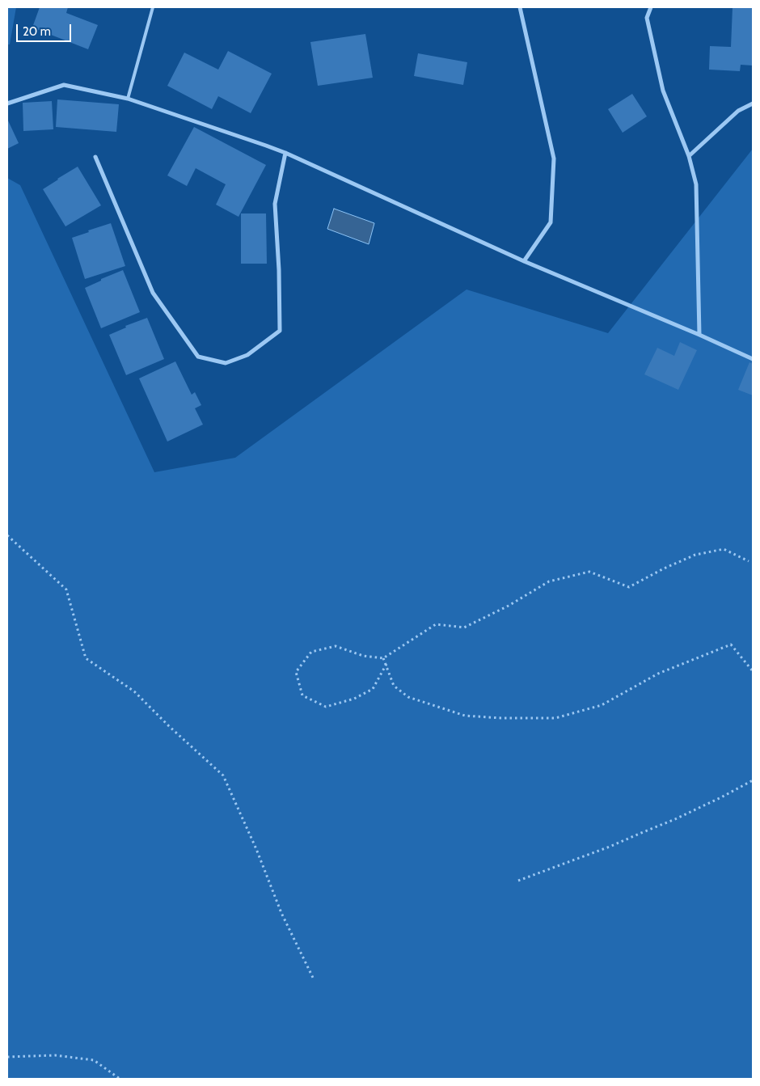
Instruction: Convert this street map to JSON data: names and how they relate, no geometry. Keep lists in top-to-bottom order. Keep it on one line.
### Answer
{"scale_bar":"20 m"}
